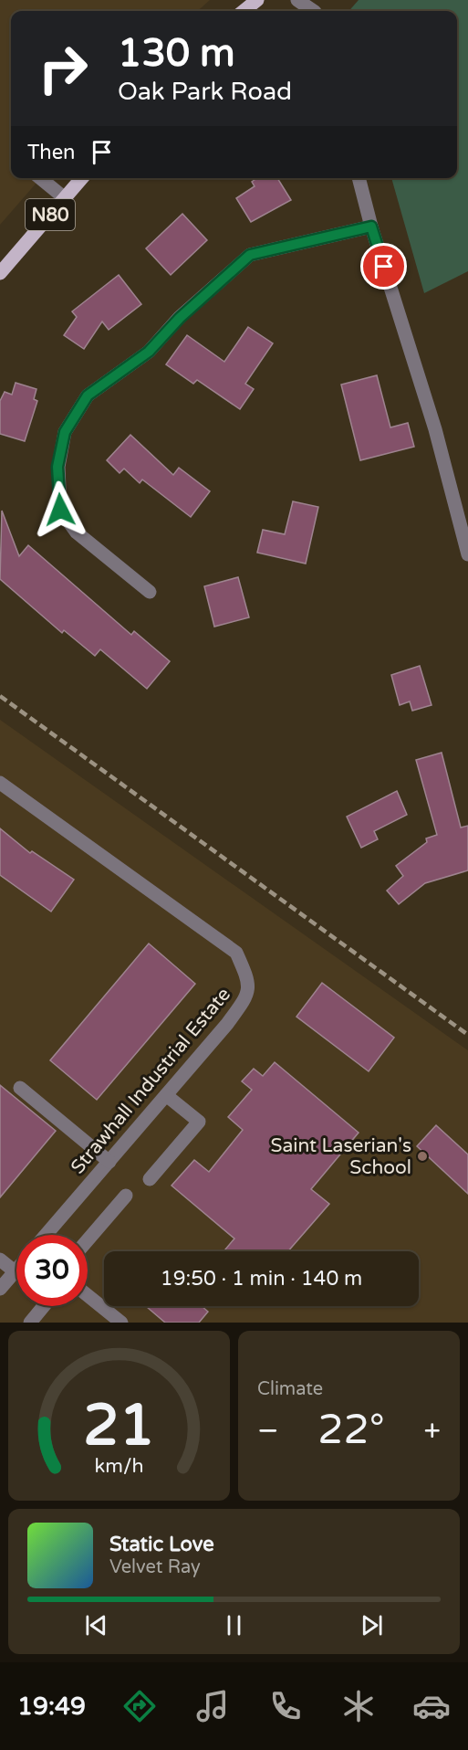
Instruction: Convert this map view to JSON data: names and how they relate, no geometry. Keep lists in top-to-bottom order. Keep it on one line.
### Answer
{"streets":{"main road":["N80"],"street":["Strawhall Industrial Estate"]},"places":["Saint Laserian's School"],"page":{"turn":["130 m","Oak Park Road"],"then":"Then","limit":"30","trip":"19:50 · 1 min · 140 m","tile":"Climate","heat":["−","22°","+"],"song":["Static Love","Velvet Ray"],"tabs":"19:49","gauge":["21","km/h"]}}
